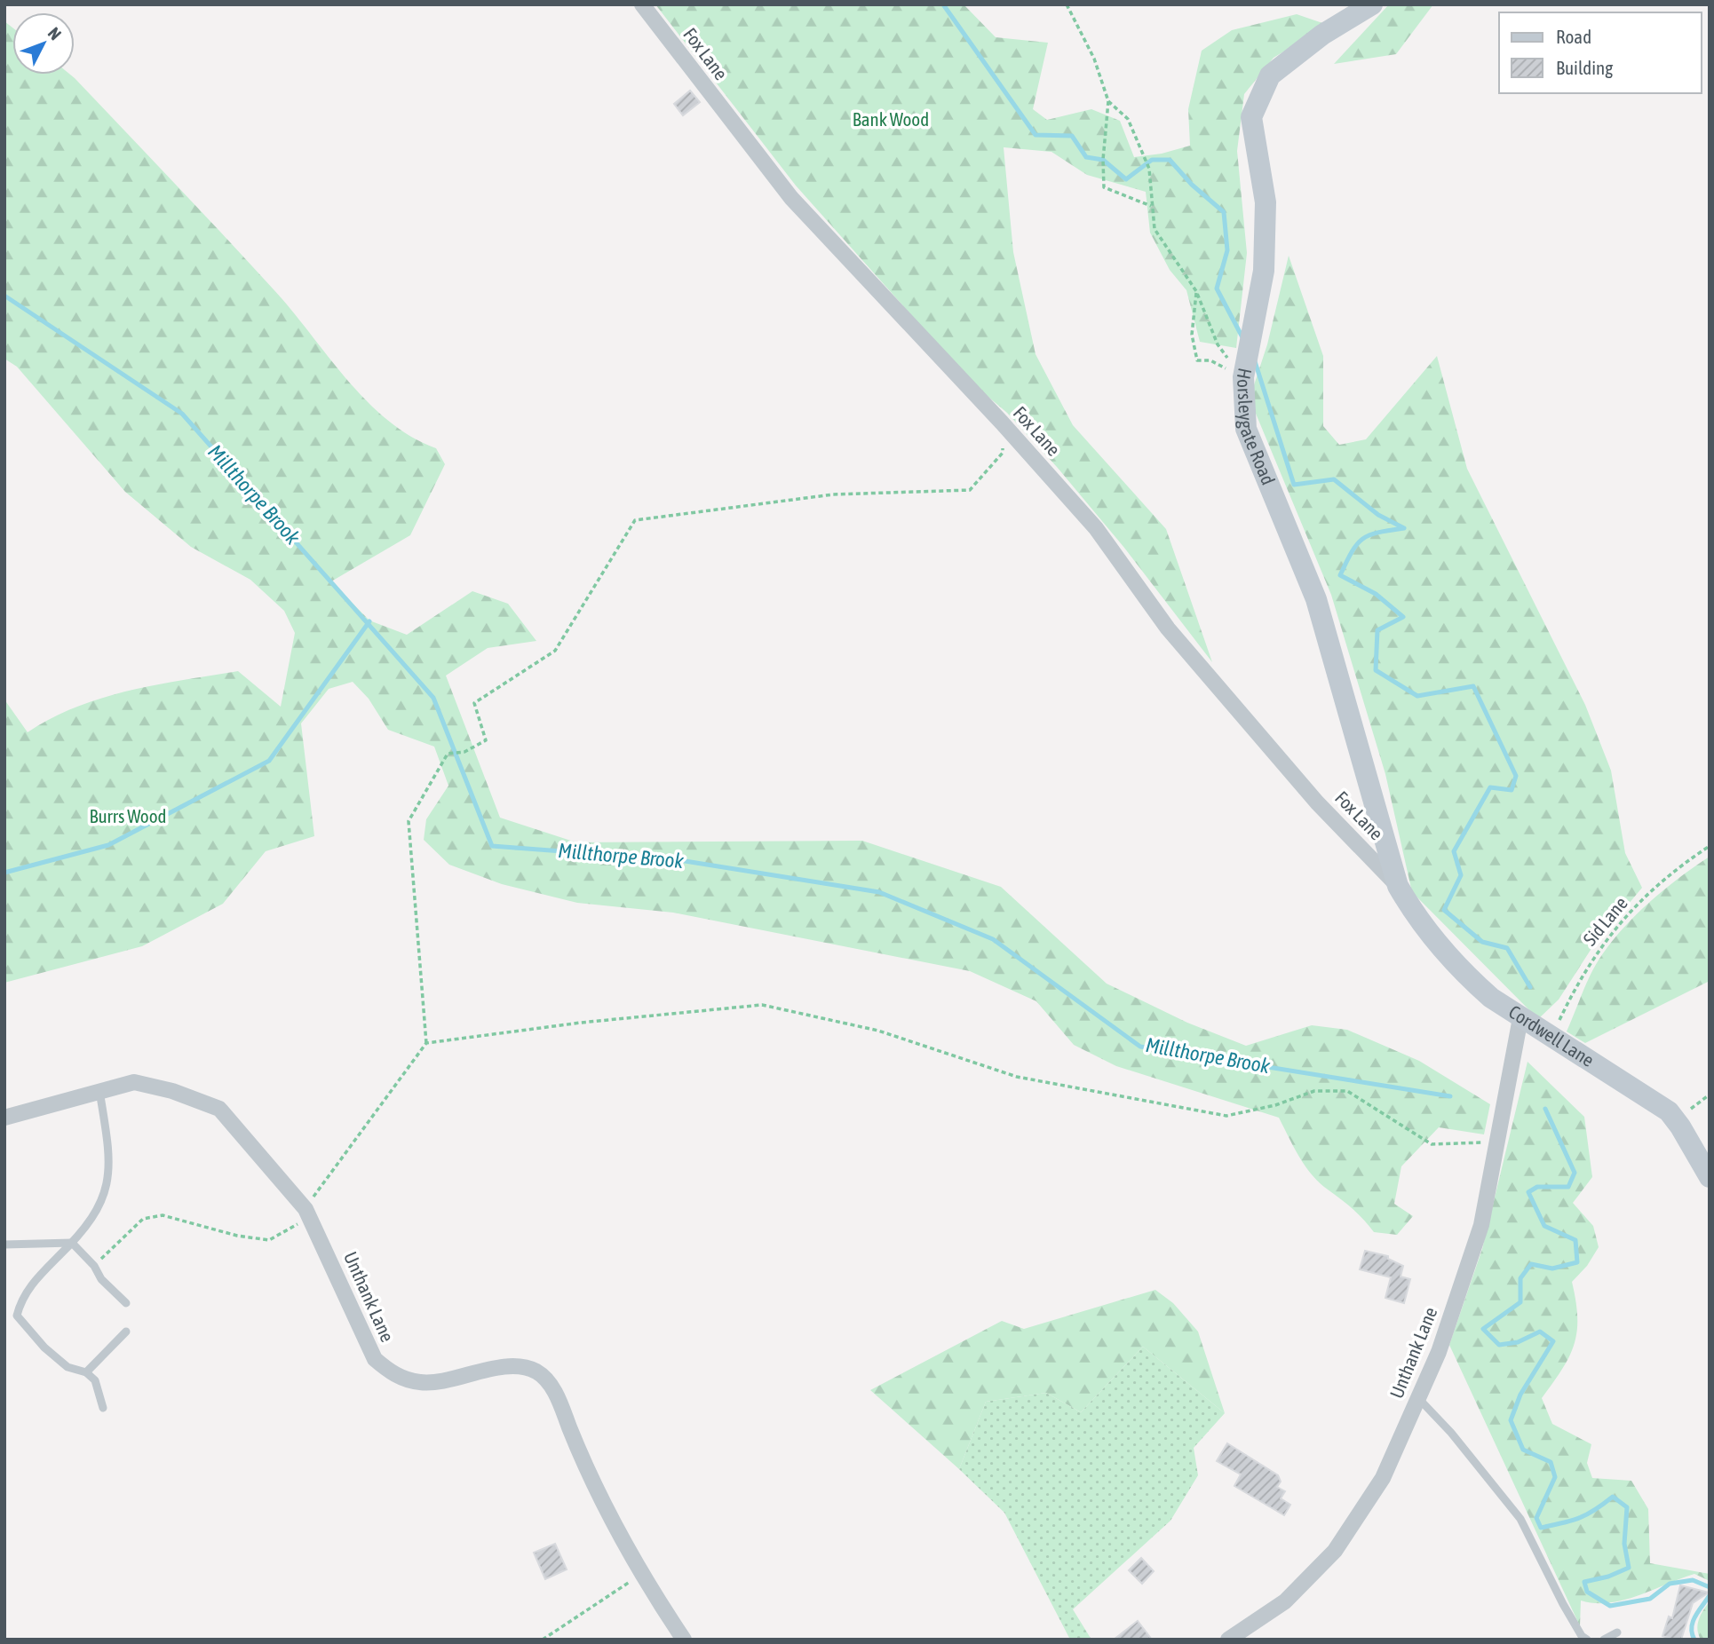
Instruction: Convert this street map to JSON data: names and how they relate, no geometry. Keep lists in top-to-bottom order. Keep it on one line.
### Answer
{"streets":{"main road":["Horsleygate Road","Cordwell Lane"],"street":["Fox Lane","Unthank Lane"],"path":["Sid Lane"]},"crossings":[["Fox Lane","Horsleygate Road"],["Fox Lane","Cordwell Lane"],["Horsleygate Road","Cordwell Lane"],["Sid Lane","Cordwell Lane"],["Cordwell Lane","Unthank Lane"]],"water":["Millthorpe Brook"],"parks":["Bank Wood","Burrs Wood"],"legend":["Road","Building"],"north":"top right"}
